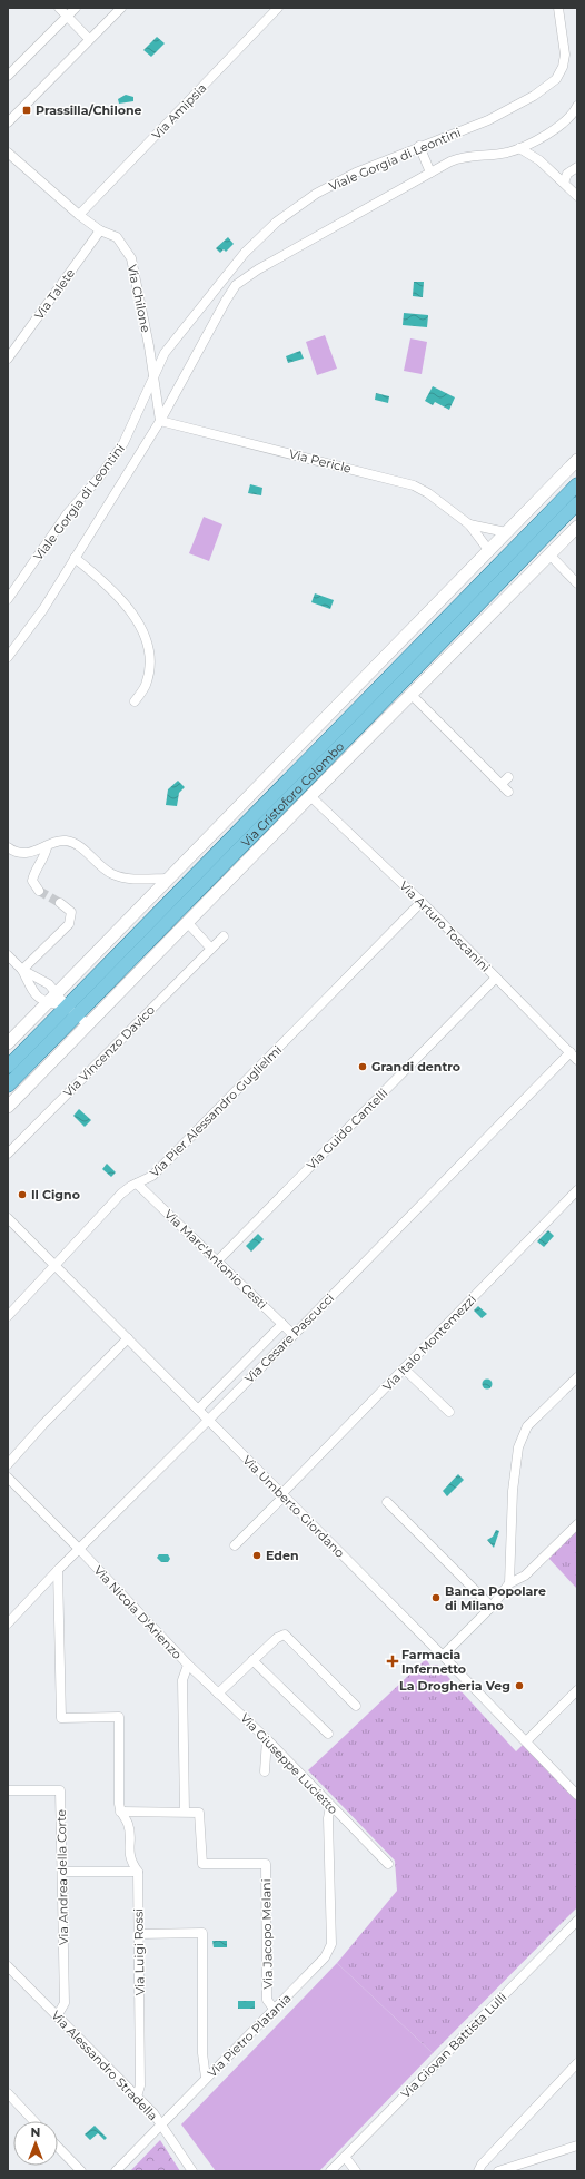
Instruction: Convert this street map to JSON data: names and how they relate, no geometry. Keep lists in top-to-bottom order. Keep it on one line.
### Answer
{"streets":{"main road":["Via Cristoforo Colombo"],"street":["Via Amipsia","Viale Gorgia di Leontini","Via Talete","Via Chilone","Via Pericle","Via Arturo Toscanini","Via Vincenzo Davico","Via Pier Alessandro Guglielmi","Via Guido Cantelli","Via Marc'Antonio Cesti","Via Cesare Pascucci","Via Italo Montemezzi","Via Umberto Giordano","Via Nicola D'Arienzo","Via Giuseppe Lucietto","Via Andrea della Corte","Via Jacopo Melani","Via Luigi Rossi","Via Pietro Platania","Via Giovan Battista Lulli","Via Alessandro Stradella"]},"crossings":[["Via Amipsia","Via Chilone"],["Viale Gorgia di Leontini","Via Chilone"],["Viale Gorgia di Leontini","Via Pericle"],["Via Talete","Via Chilone"],["Via Chilone","Via Pericle"],["Via Cristoforo Colombo","Via Arturo Toscanini"],["Via Arturo Toscanini","Via Pier Alessandro Guglielmi"],["Via Arturo Toscanini","Via Guido Cantelli"],["Via Arturo Toscanini","Via Cesare Pascucci"],["Via Pier Alessandro Guglielmi","Via Marc'Antonio Cesti"],["Via Pier Alessandro Guglielmi","Via Umberto Giordano"],["Via Guido Cantelli","Via Marc'Antonio Cesti"],["Via Marc'Antonio Cesti","Via Cesare Pascucci"],["Via Cesare Pascucci","Via Umberto Giordano"],["Via Cesare Pascucci","Via Nicola D'Arienzo"],["Via Italo Montemezzi","Via Umberto Giordano"],["Via Nicola D'Arienzo","Via Giuseppe Lucietto"],["Via Nicola D'Arienzo","Via Jacopo Melani"],["Via Giuseppe Lucietto","Via Pietro Platania"],["Via Andrea della Corte","Via Alessandro Stradella"],["Via Jacopo Melani","Via Pietro Platania"],["Via Luigi Rossi","Via Alessandro Stradella"],["Via Pietro Platania","Via Alessandro Stradella"]],"places":{"transit":["Prassilla/Chilone"],"other":["Grandi dentro","Il Cigno","Eden","Banca Popolare di Milano","La Drogheria Veg"],"health":["Farmacia Infernetto"]},"north":"top"}
